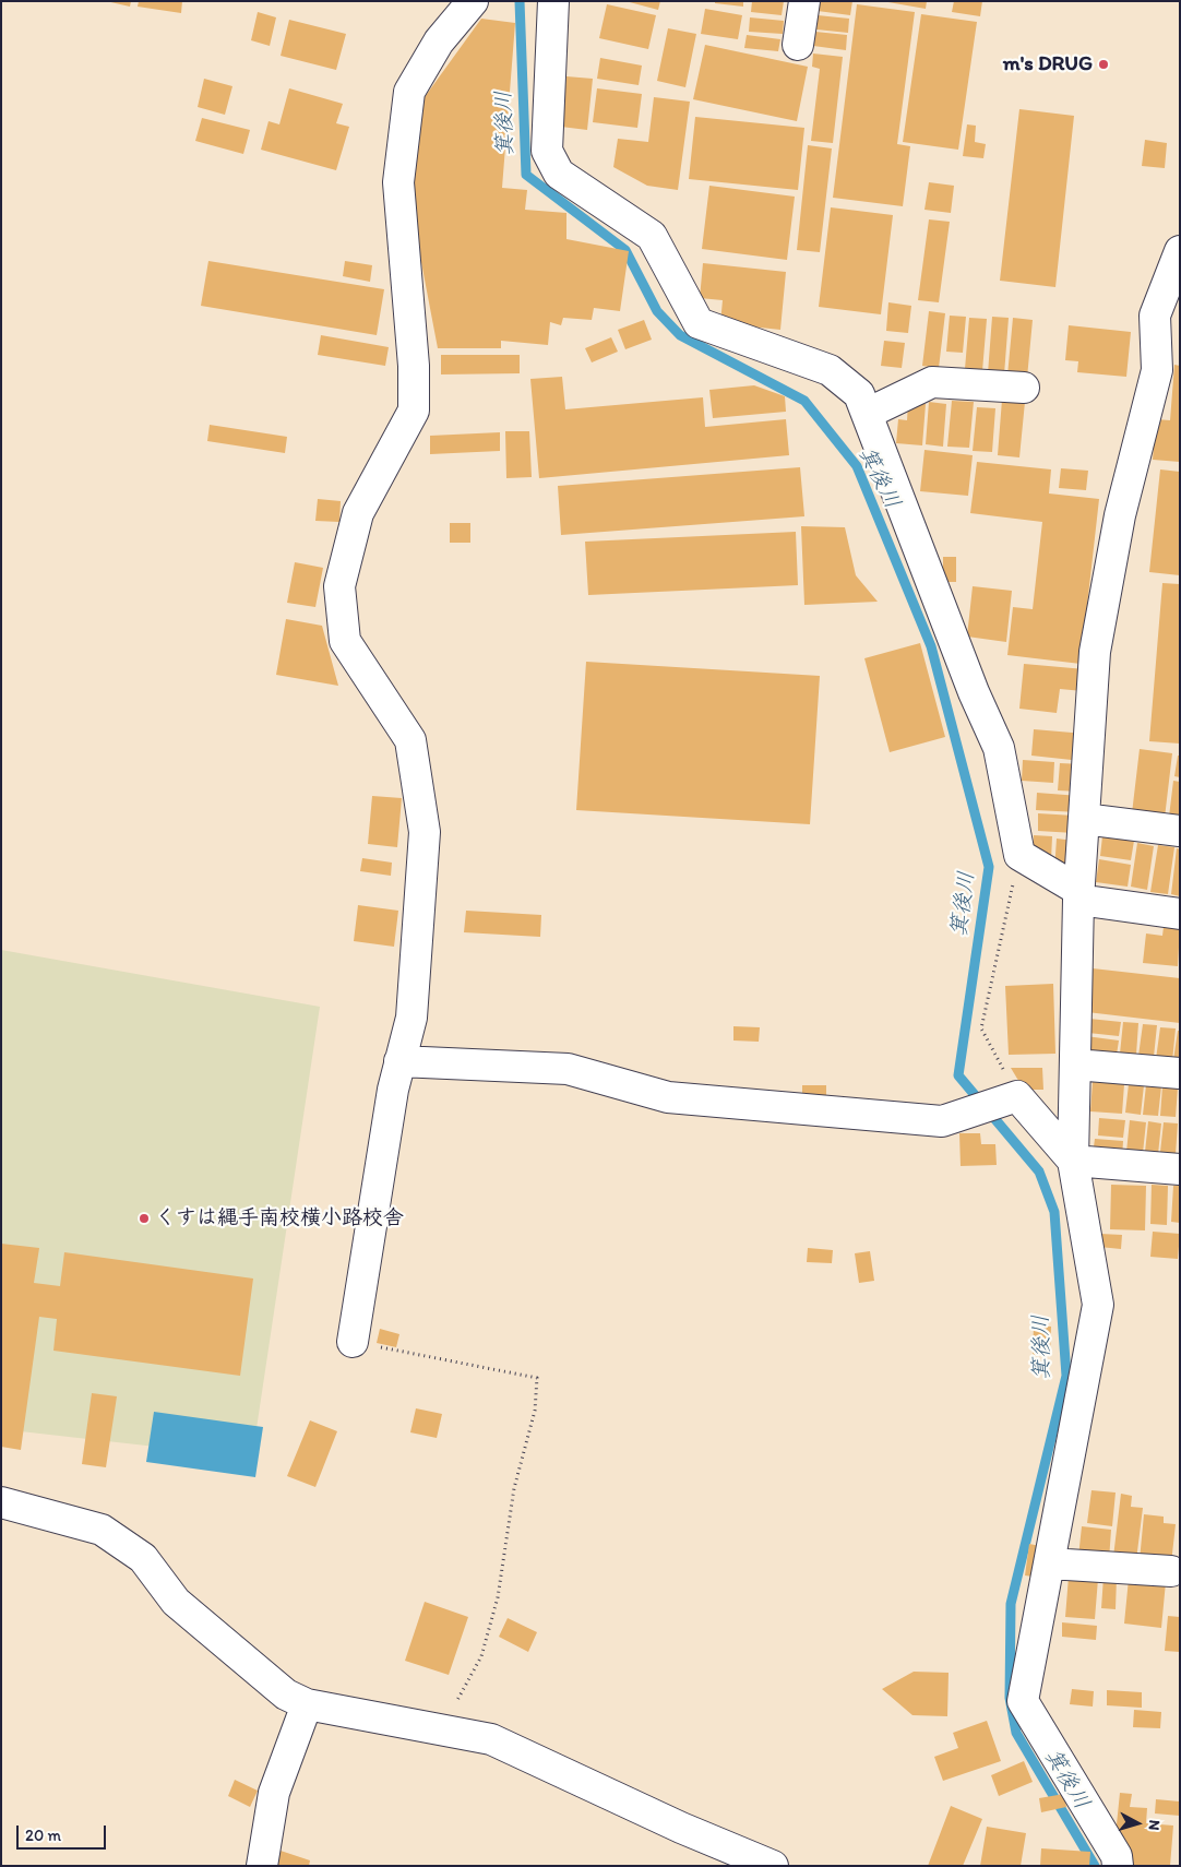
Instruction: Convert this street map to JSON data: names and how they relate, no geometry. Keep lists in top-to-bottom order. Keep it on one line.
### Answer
{"water":["箕後川"],"places":["m's DRUG","くすは縄手南校横小路校舎"],"scale_bar":"20 m","north":"right"}
